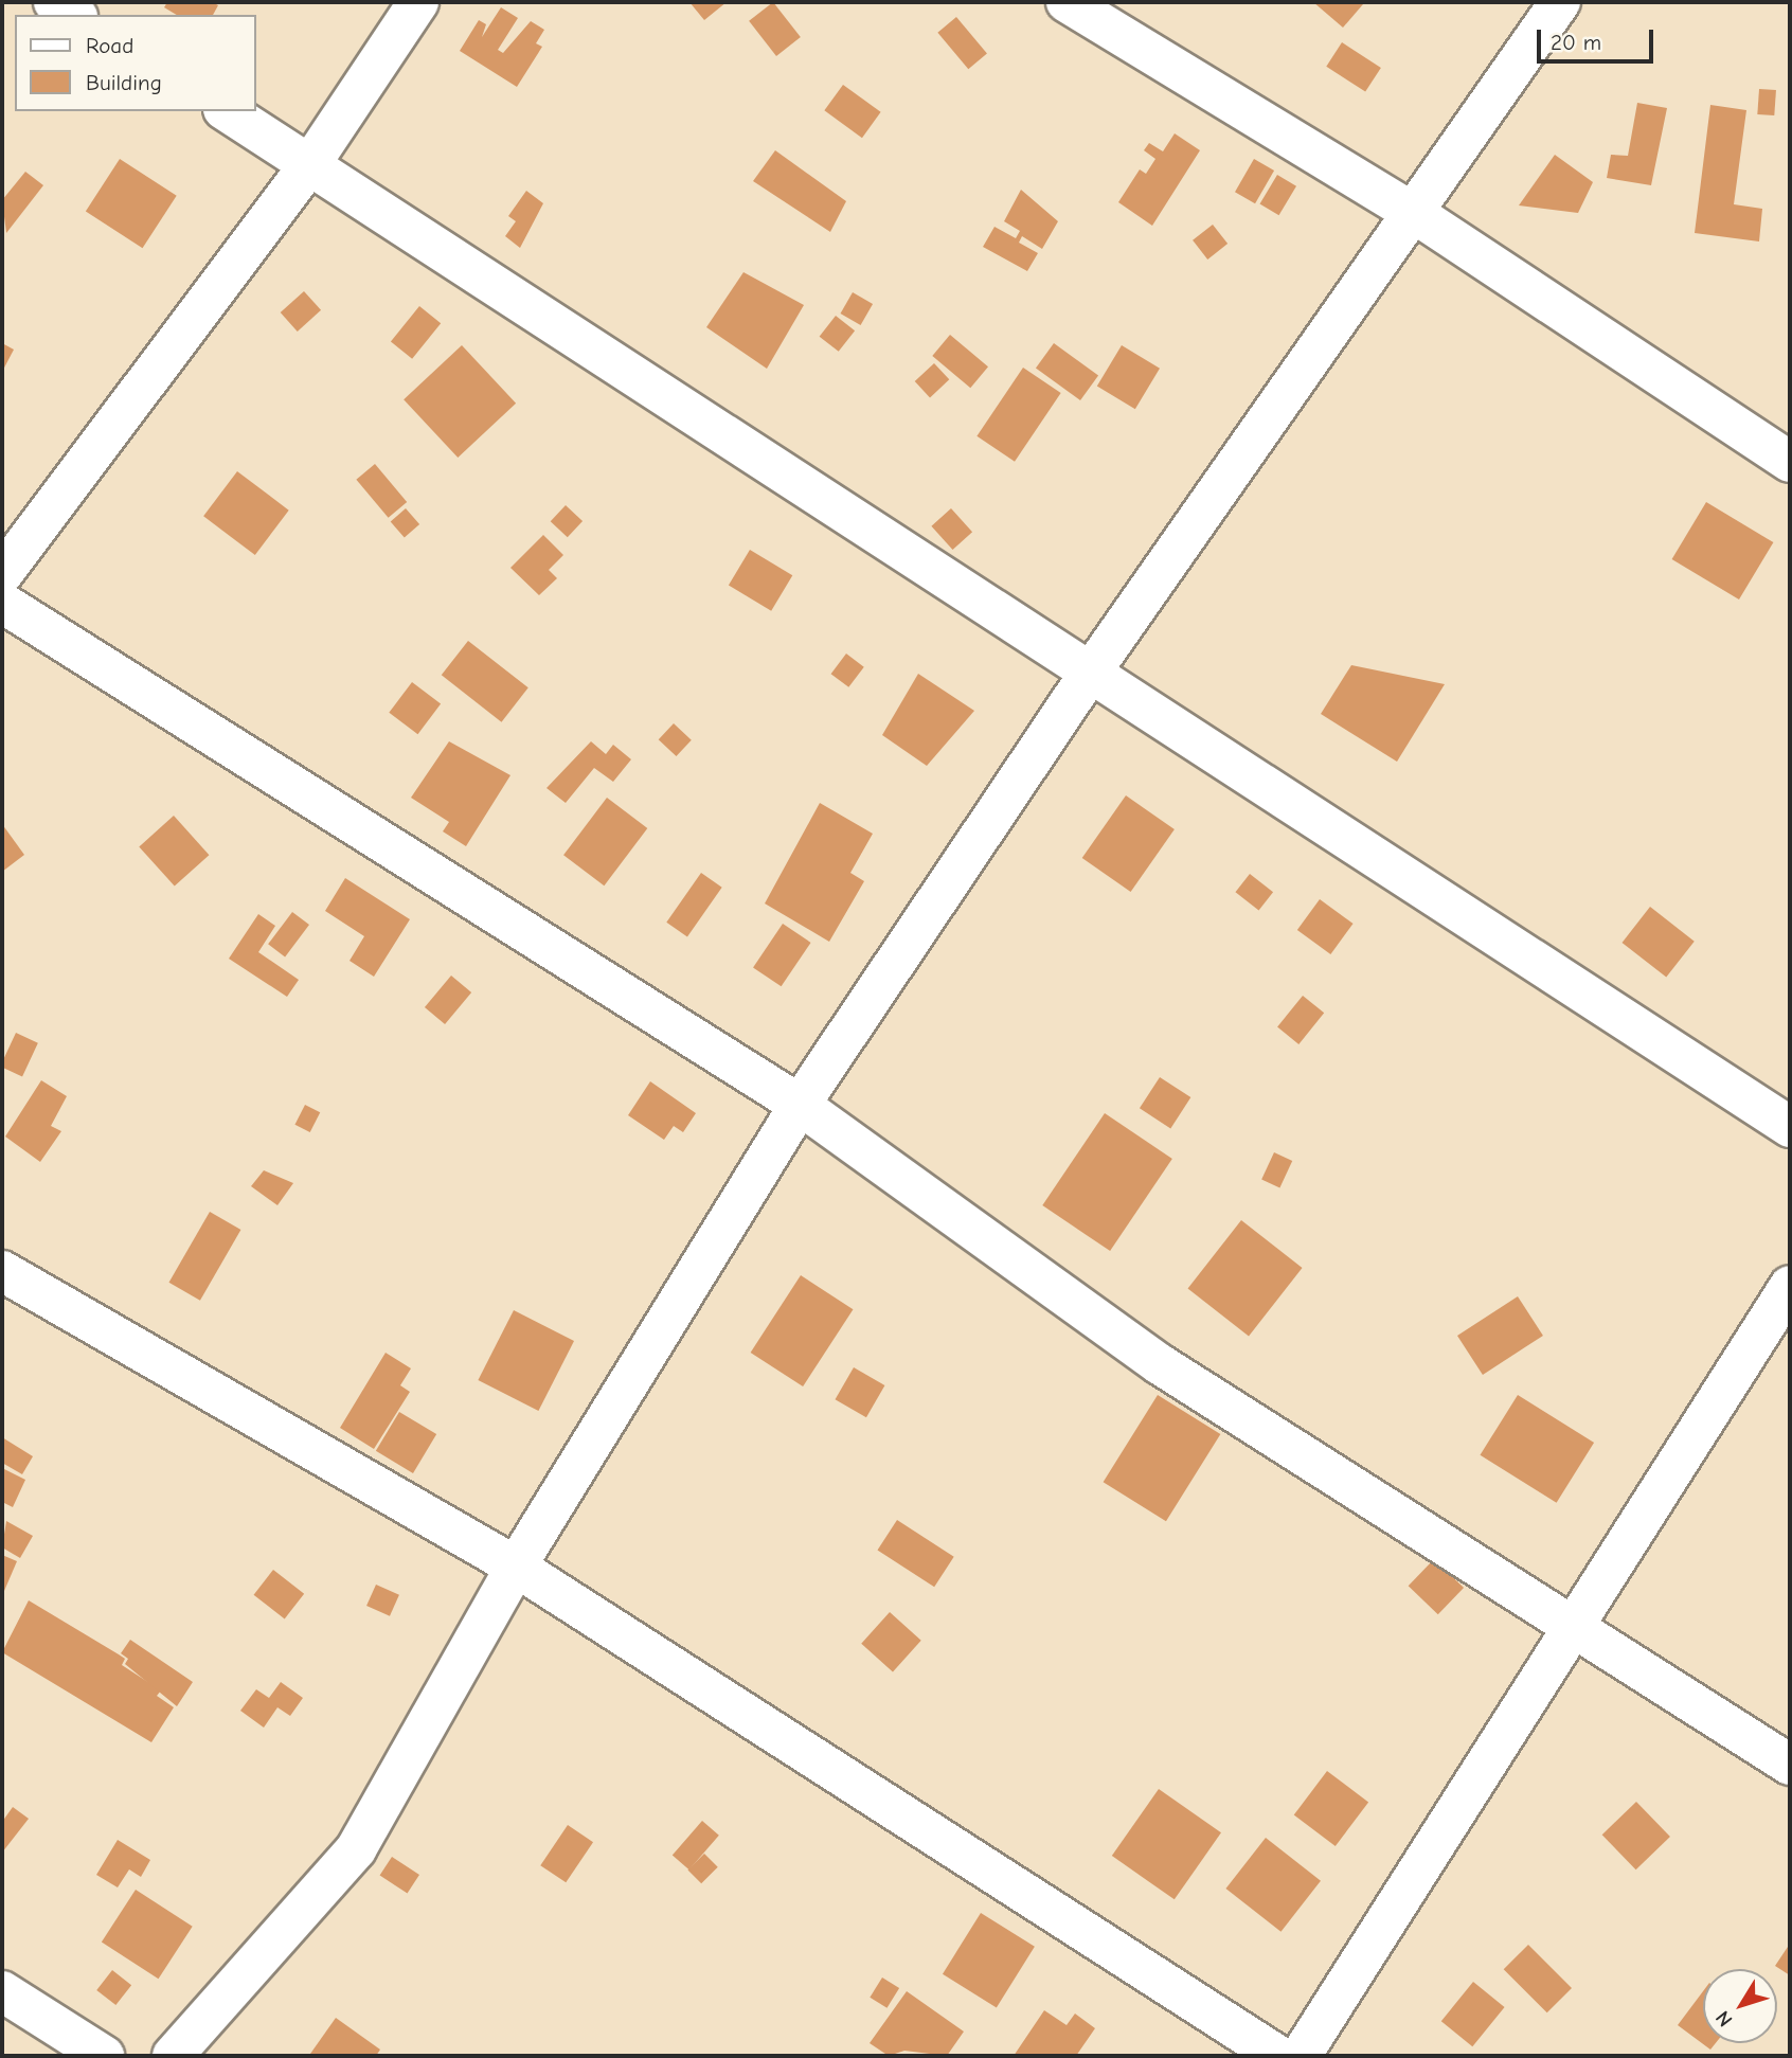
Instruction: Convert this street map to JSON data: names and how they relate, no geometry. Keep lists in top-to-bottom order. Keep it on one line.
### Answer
{"legend":["Road","Building"],"scale_bar":"20 m","north":"bottom left"}
